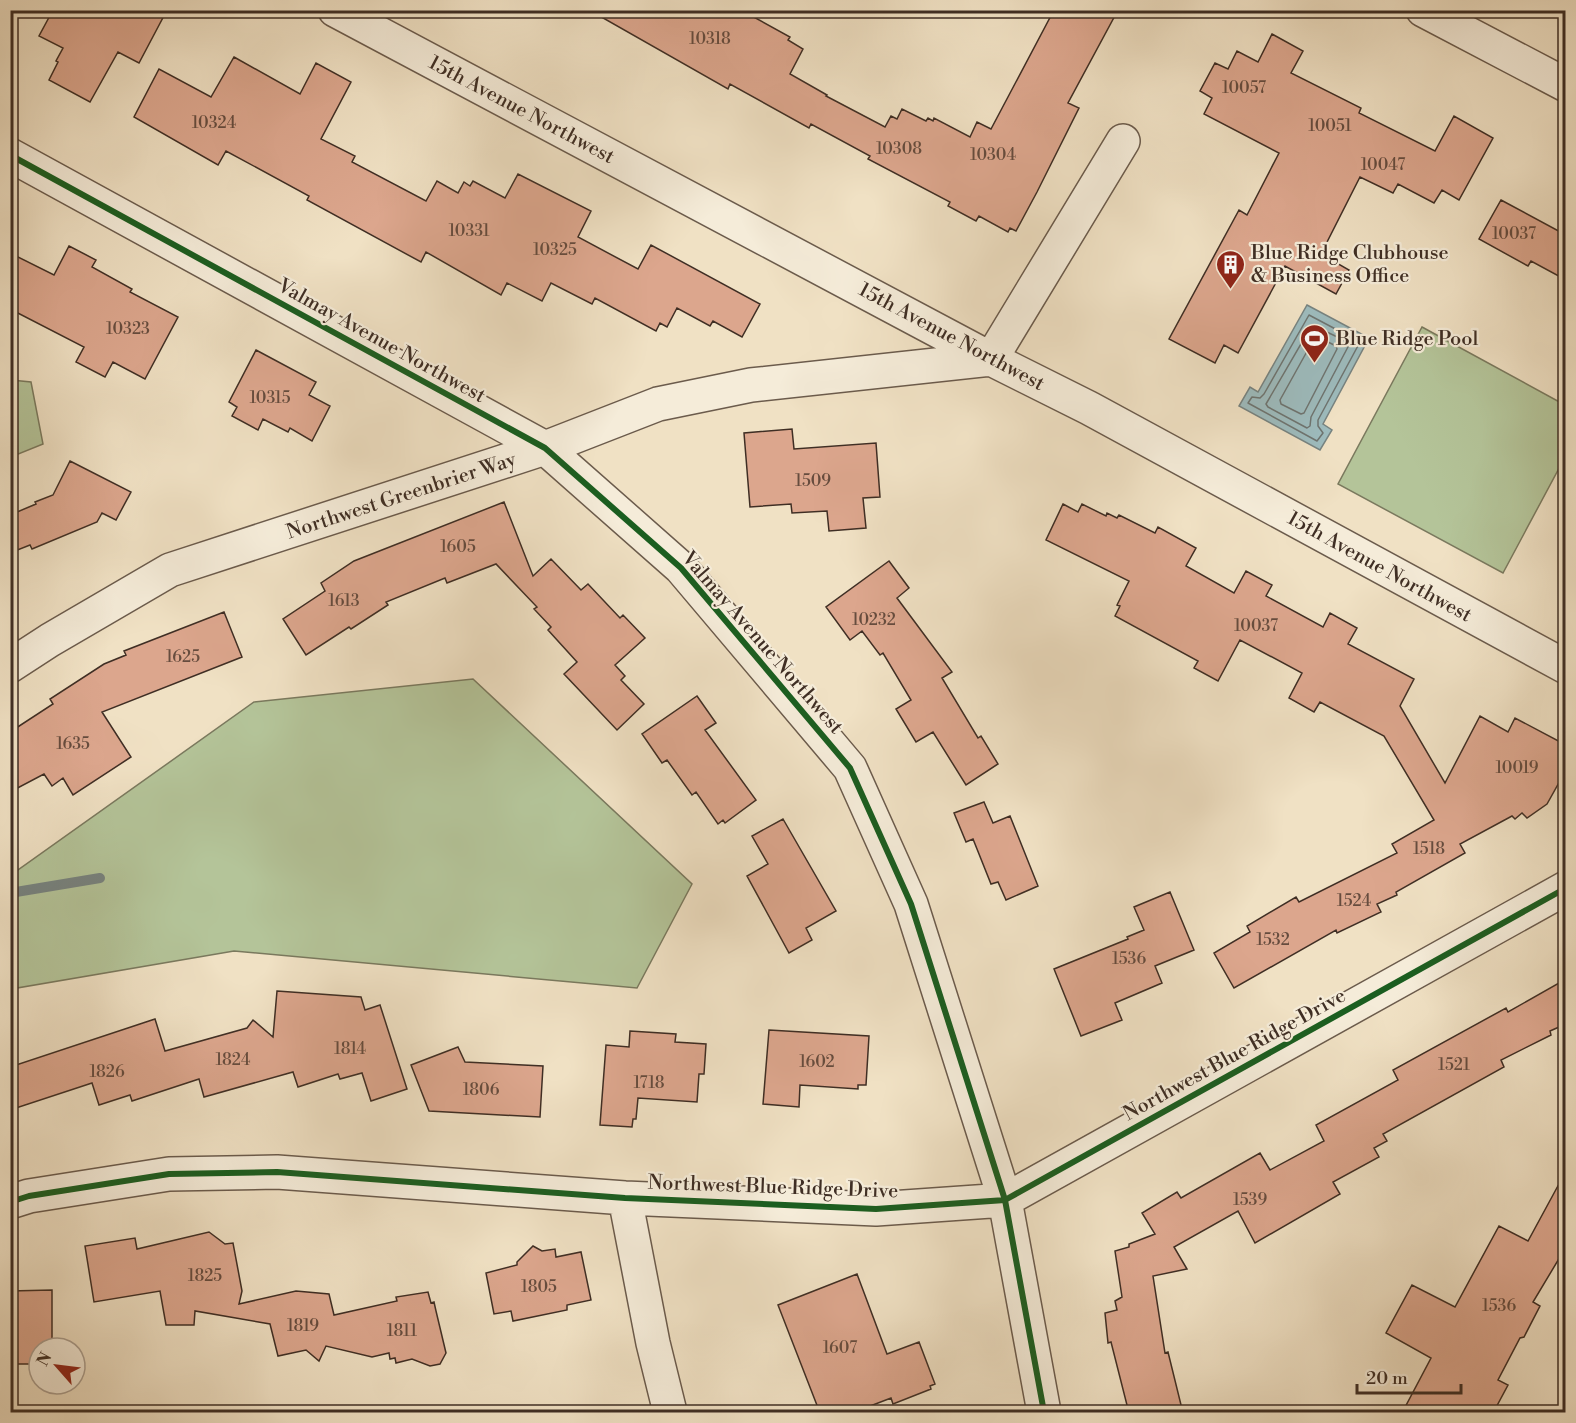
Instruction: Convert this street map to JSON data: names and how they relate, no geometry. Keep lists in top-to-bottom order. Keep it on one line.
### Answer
{"streets":{"street":["15th Avenue Northwest","Valmay Avenue Northwest","Northwest Greenbrier Way","Northwest Blue Ridge Drive"]},"crossings":[["15th Avenue Northwest","Northwest Greenbrier Way"],["Valmay Avenue Northwest","Northwest Greenbrier Way"],["Valmay Avenue Northwest","Northwest Blue Ridge Drive"]],"places":{"building":["Blue Ridge Clubhouse & Business Office"],"sports":["Blue Ridge Pool"]},"house_numbers":["10318","10057","10324","10051","10308","10304","10047","10331","10037","10325","10323","10315","1509","1605","1613","10232","10037","1625","1635","10019","1518","1524","1532","1536","1814","1824","1602","1521","1826","1718","1806","1539","1825","1805","1536","1819","1811","1607"],"scale_bar":"20 m","north":"top left"}
